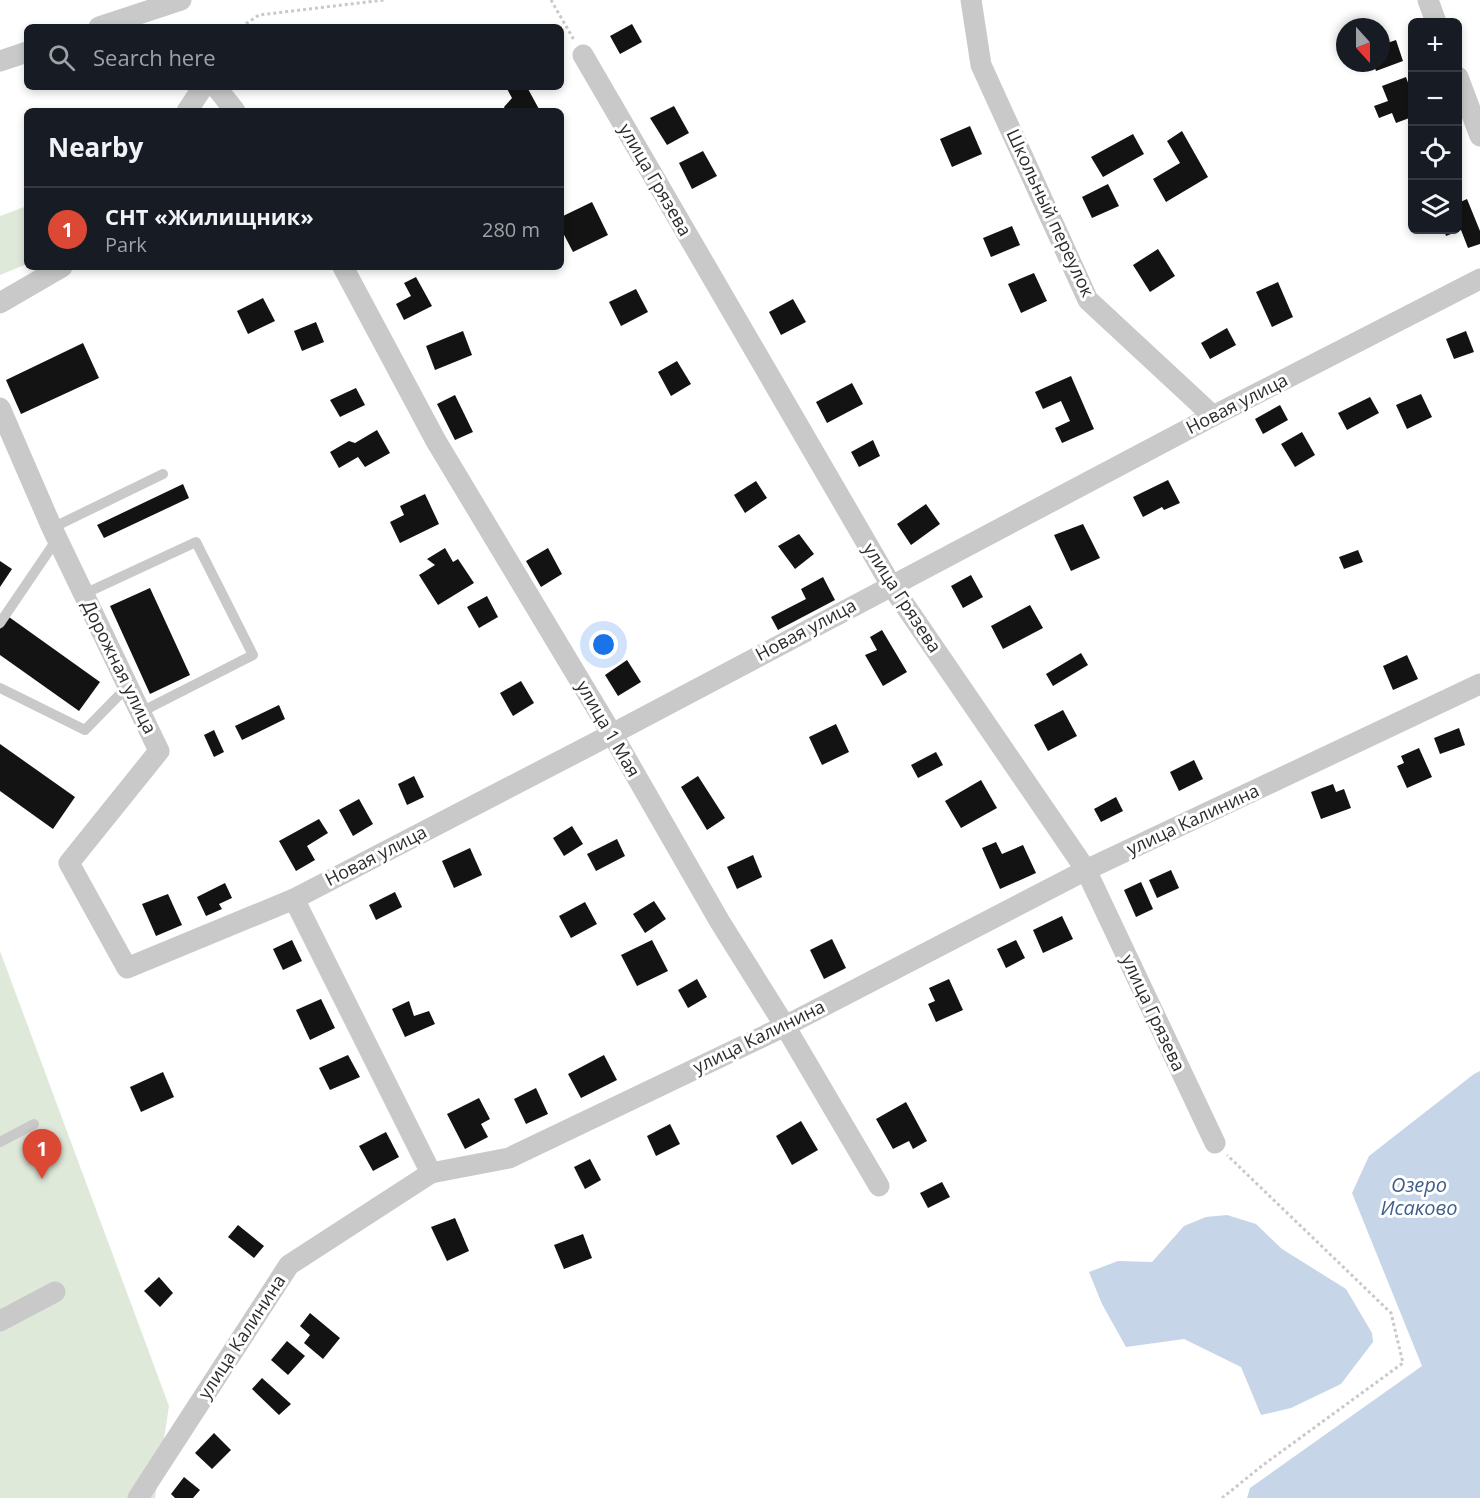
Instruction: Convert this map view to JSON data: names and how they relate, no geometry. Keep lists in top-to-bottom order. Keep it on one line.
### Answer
{"streets":{"street":["улица Грязева","Школьный переулок","Новая улица","Дорожная улица","улица 1 Мая","улица Калинина"]},"crossings":[["улица Грязева","Новая улица"],["улица Грязева","улица Калинина"],["Школьный переулок","Новая улица"],["Новая улица","Дорожная улица"],["Новая улица","улица 1 Мая"],["улица 1 Мая","улица Калинина"]],"water":["Озеро Исаково"],"north":"bottom","page":{"map_buttons":["+","−"],"search":"Search here","heading":"Nearby","list":[{"mark":"1","name":"СНТ «Жилищник»","note":"Park","value":"280 m"}],"pins":"1"}}
